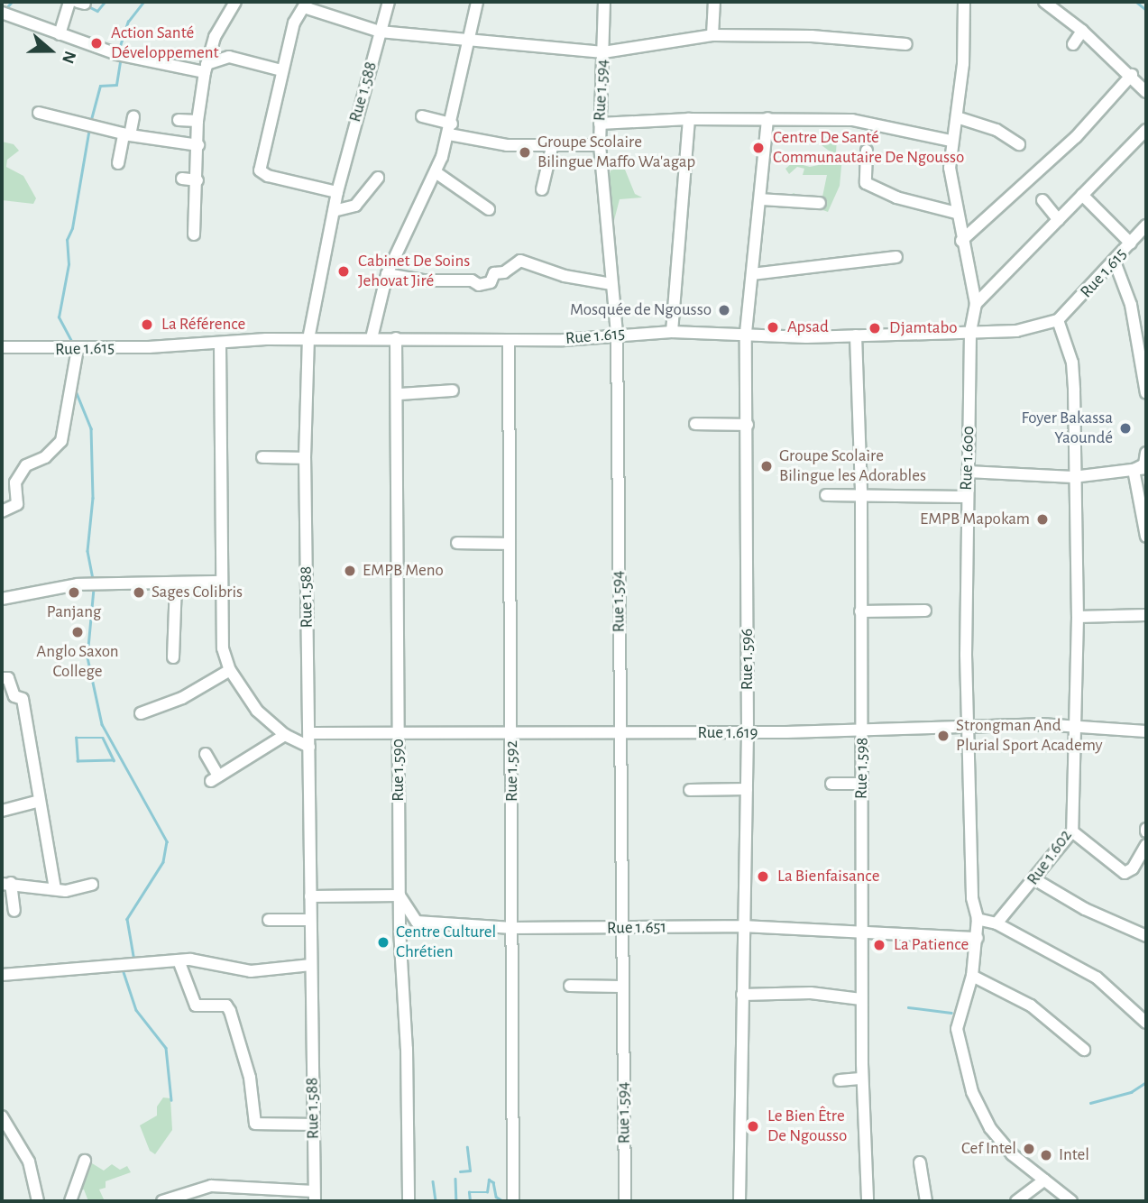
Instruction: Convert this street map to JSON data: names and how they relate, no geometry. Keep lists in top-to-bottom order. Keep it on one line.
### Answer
{"streets":{"street":["Rue 1.594","Rue 1.588","Rue 1.615","Rue 1.600","Rue 1.596","Rue 1.619","Rue 1.598","Rue 1.590","Rue 1.592","Rue 1.602","Rue 1.651"]},"crossings":[["Rue 1.594","Rue 1.615"],["Rue 1.594","Rue 1.619"],["Rue 1.594","Rue 1.651"],["Rue 1.588","Rue 1.615"],["Rue 1.588","Rue 1.619"],["Rue 1.615","Rue 1.600"],["Rue 1.615","Rue 1.596"],["Rue 1.615","Rue 1.598"],["Rue 1.615","Rue 1.590"],["Rue 1.615","Rue 1.592"],["Rue 1.615","Rue 1.602"],["Rue 1.600","Rue 1.619"],["Rue 1.596","Rue 1.619"],["Rue 1.596","Rue 1.651"],["Rue 1.619","Rue 1.598"],["Rue 1.619","Rue 1.590"],["Rue 1.619","Rue 1.592"],["Rue 1.619","Rue 1.602"],["Rue 1.598","Rue 1.651"],["Rue 1.590","Rue 1.651"],["Rue 1.592","Rue 1.651"]],"places":["Action Santé Développement","Centre De Santé Communautaire De Ngousso","Groupe Scolaire Bilingue Maffo Wa'agap","Cabinet De Soins Jehovat Jiré","Mosquée de Ngousso","La Référence","Apsad","Djamtabo","Foyer Bakassa Yaoundé","Groupe Scolaire Bilingue les Adorables","EMPB Mapokam","EMPB Meno","Panjang","Sages Colibris","Anglo Saxon College","Strongman And Plurial Sport Academy","La Bienfaisance","Centre Culturel Chrétien","La Patience","Le Bien Être De Ngousso","Cef Intel","Intel"],"north":"right"}
